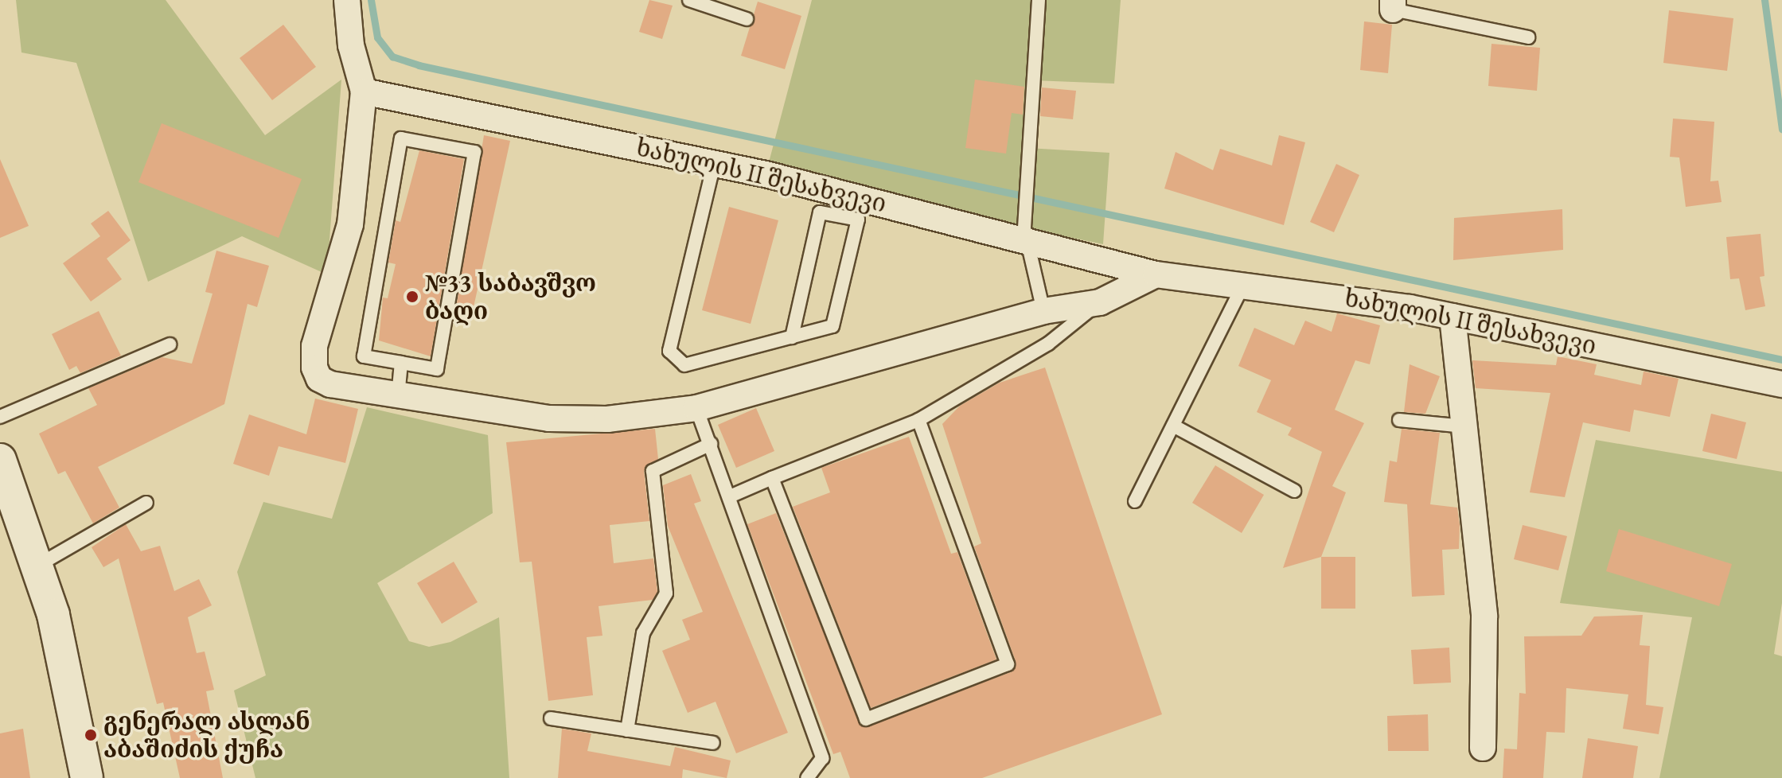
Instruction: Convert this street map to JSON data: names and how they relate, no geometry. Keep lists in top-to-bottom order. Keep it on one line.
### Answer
{"streets":{"street":["ხახულის II შესახვევი"]},"places":["№33 საბავშვო ბაღი","გენერალ ასლან აბაშიძის ქუჩა"]}
